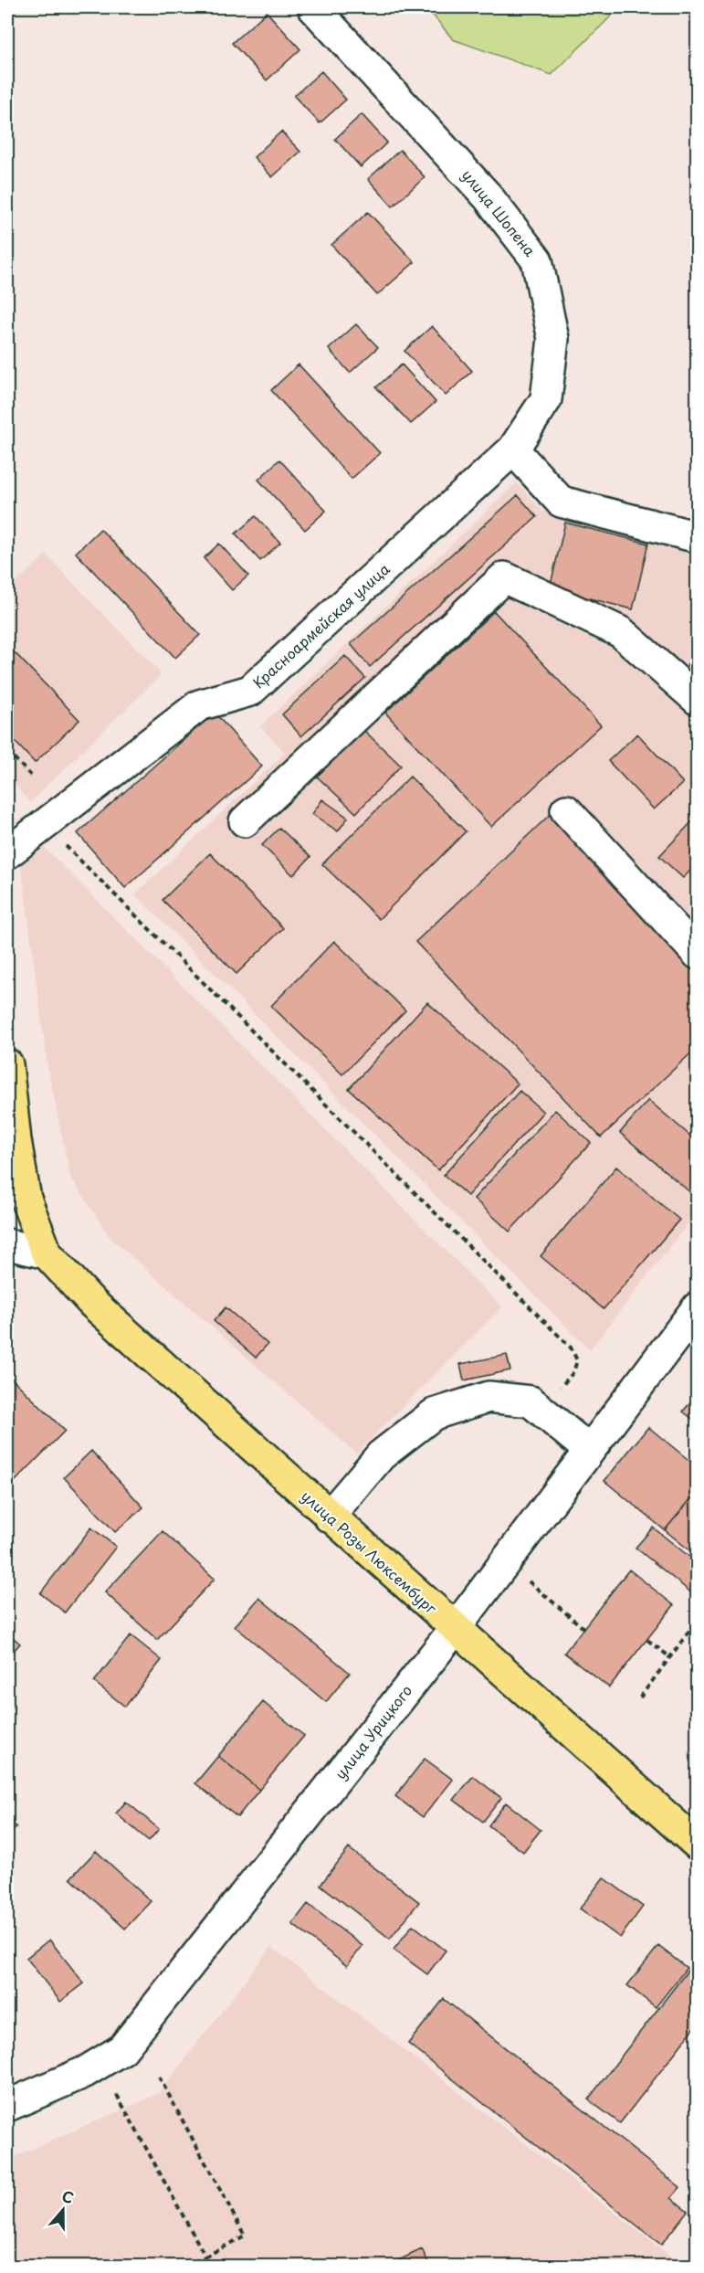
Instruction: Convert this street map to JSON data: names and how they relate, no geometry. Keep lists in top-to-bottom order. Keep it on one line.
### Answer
{"streets":{"main road":["улица Розы Люксембург"],"street":["улица Шопена","Красноармейская улица","улица Урицкого"]},"crossings":[["улица Шопена","Красноармейская улица"],["улица Розы Люксембург","улица Урицкого"]],"north":"top"}
